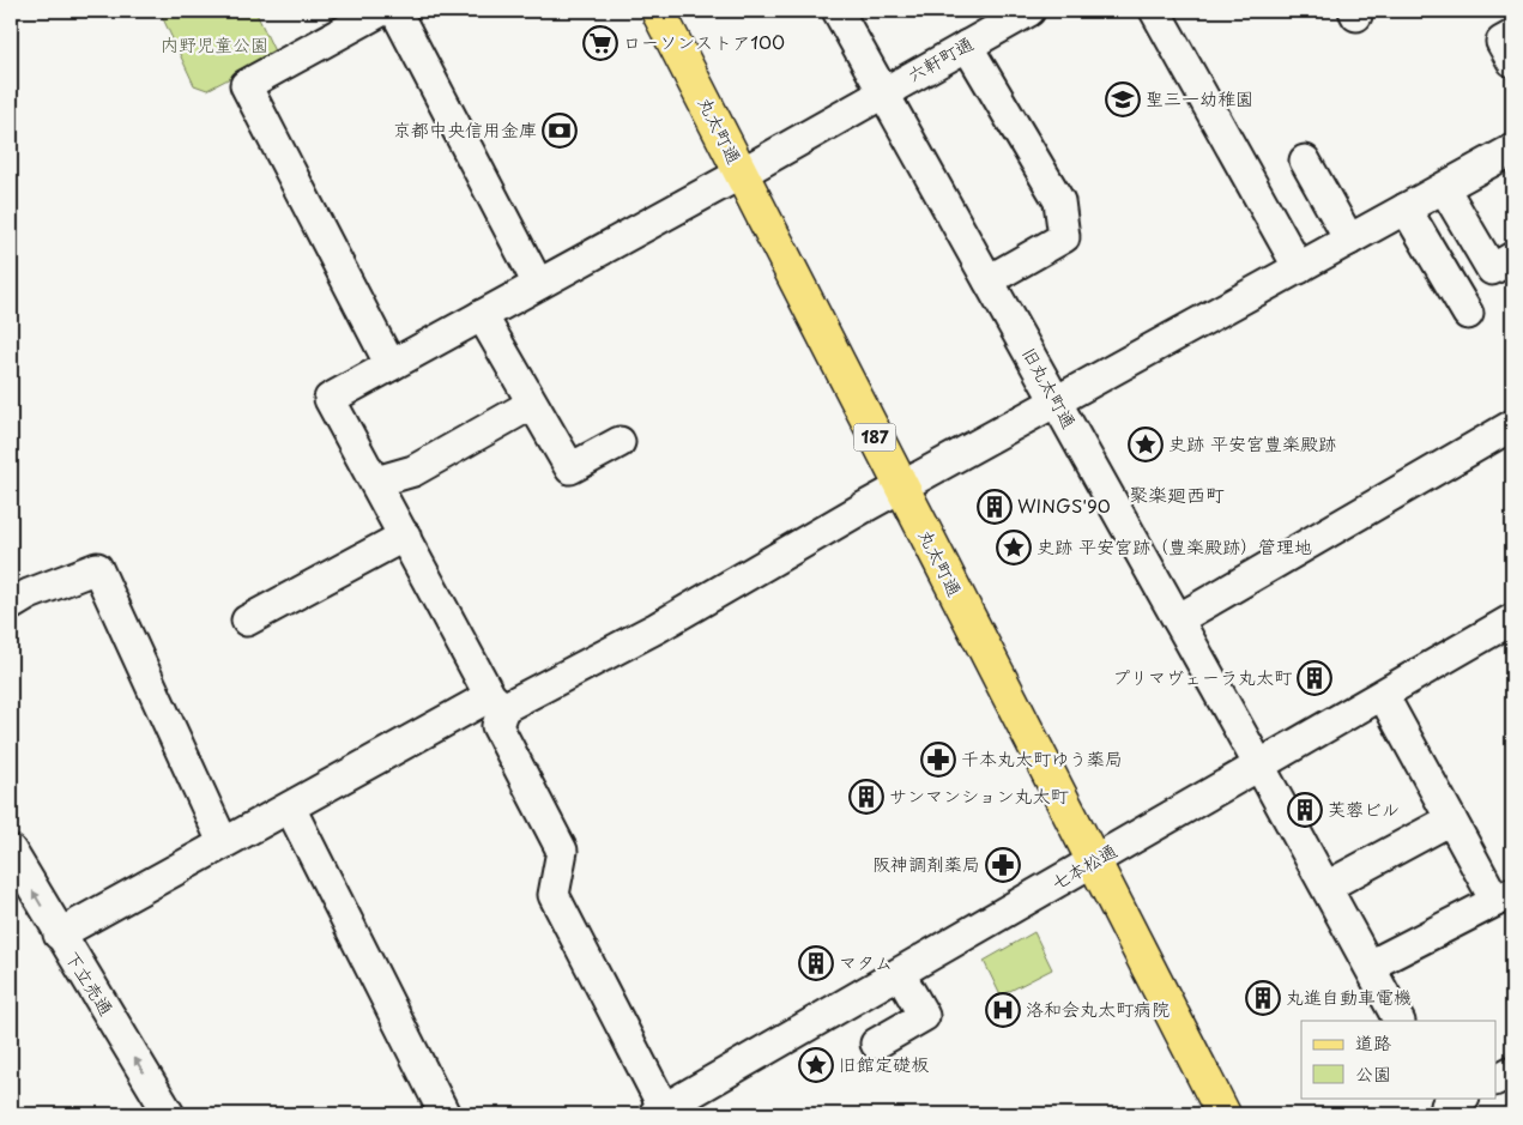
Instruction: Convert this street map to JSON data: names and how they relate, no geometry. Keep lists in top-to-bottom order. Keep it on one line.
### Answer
{"streets":{"main road":["丸太町通","187"],"street":["六軒町通","旧丸太町通","七本松通","下立売通"]},"crossings":[["六軒町通","丸太町通"],["六軒町通","旧丸太町通"],["丸太町通","七本松通"],["旧丸太町通","七本松通"]],"districts":["聚楽廻西町"],"parks":["内野児童公園"],"places":{"supermarket":["ローソンストア100"],"school or university":["聖三一幼稚園"],"bank":["京都中央信用金庫"],"place":["史跡 平安宮豊楽殿跡","史跡 平安宮跡（豊楽殿跡）管理地","旧館定礎板"],"building":["WINGS'90","プリマヴェーラ丸太町","サンマンション丸太町","芙蓉ビル","マタム","丸進自動車電機"],"pharmacy":["千本丸太町ゆう薬局","阪神調剤薬局"],"hospital":["洛和会丸太町病院"]},"legend":["道路","公園"]}
